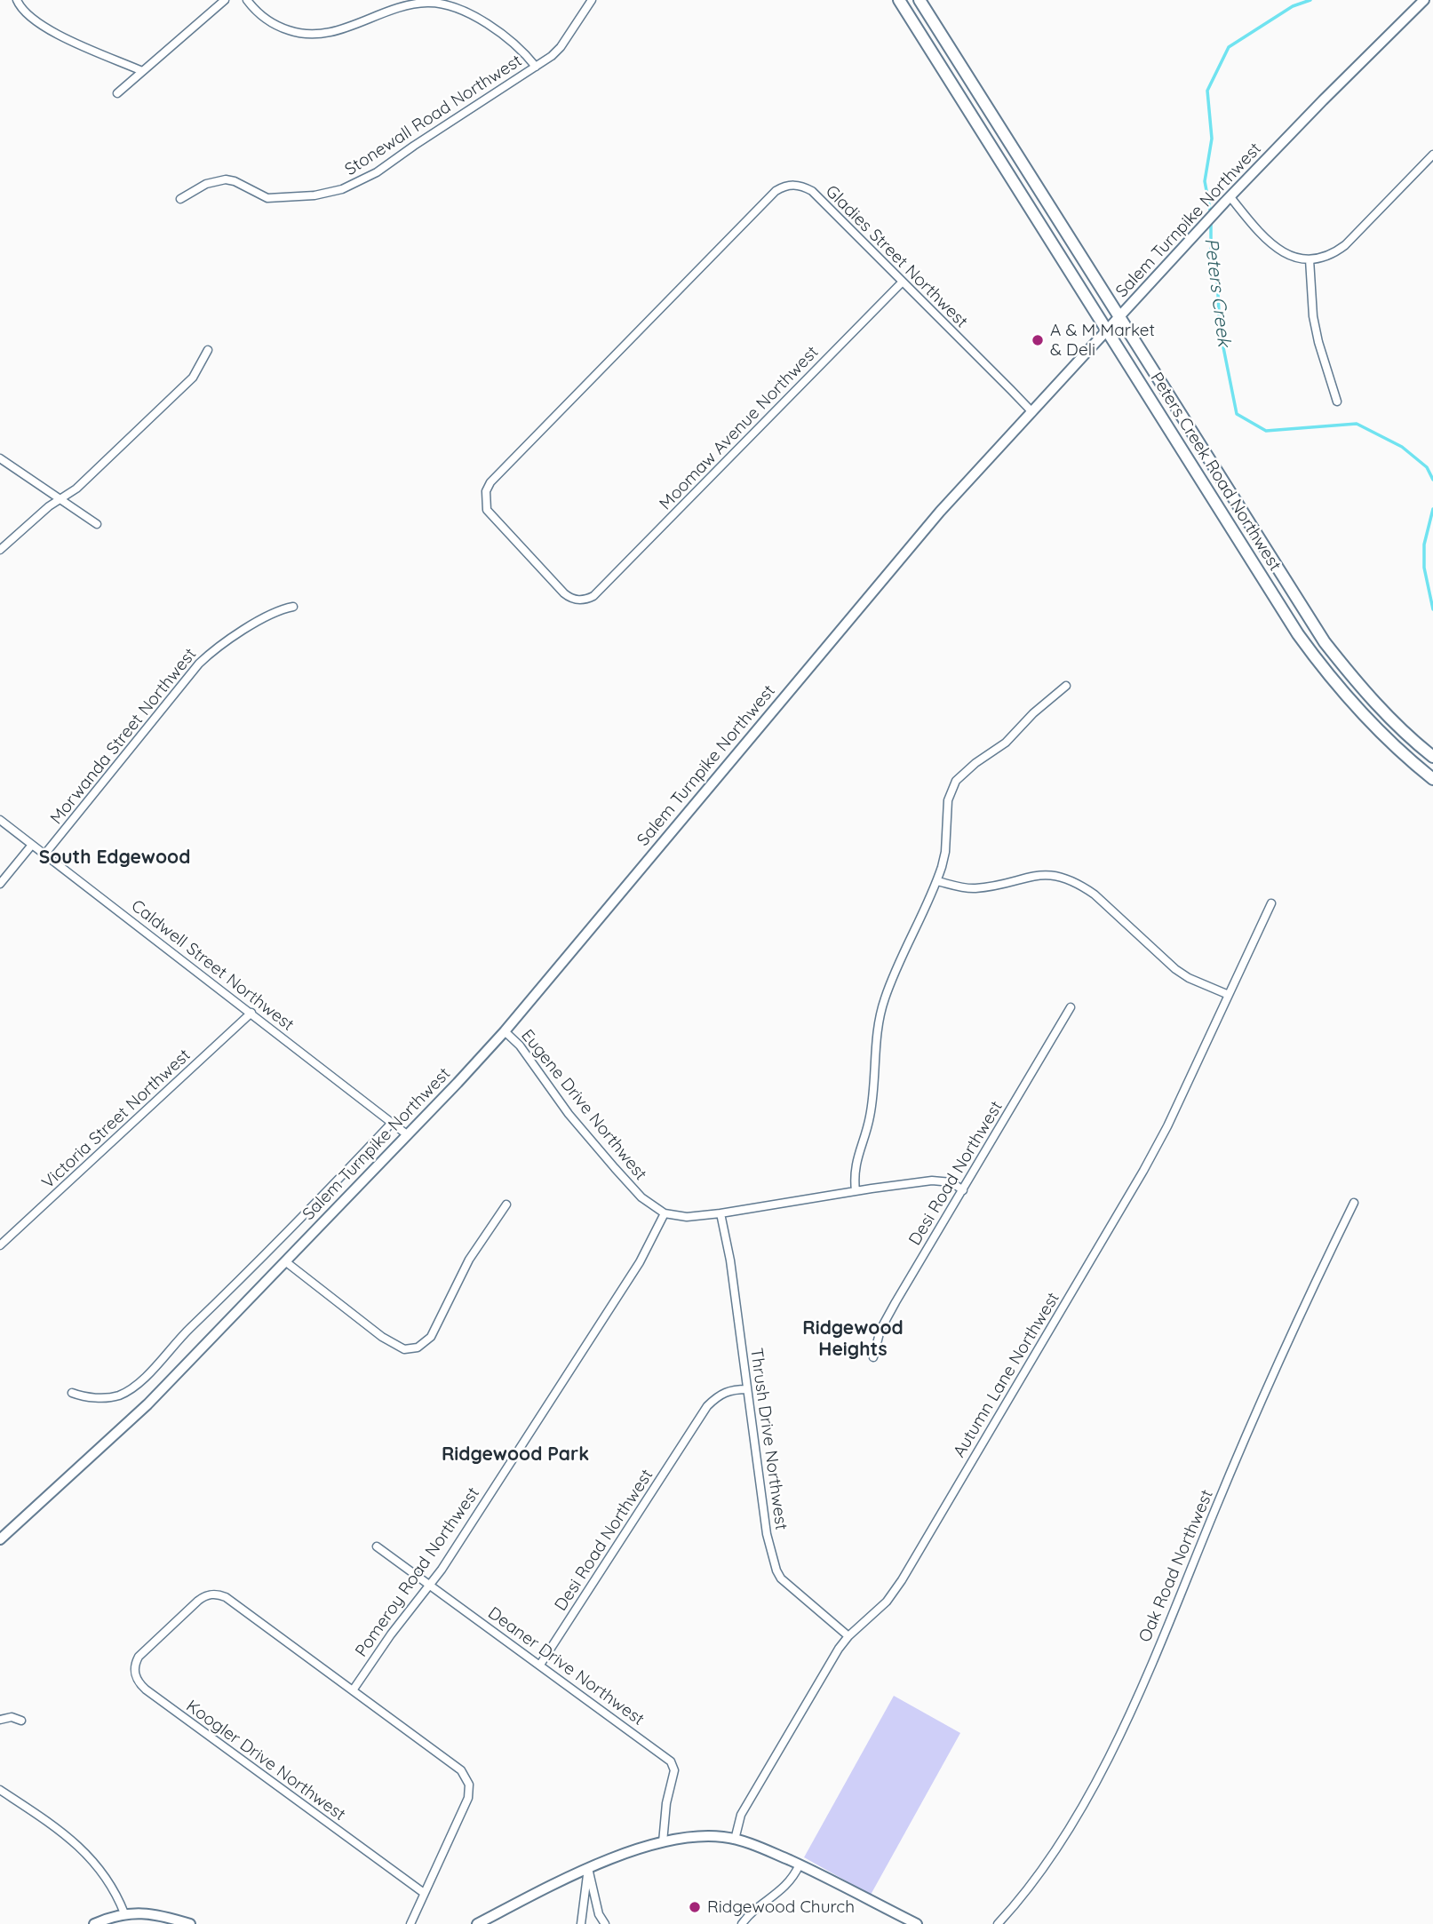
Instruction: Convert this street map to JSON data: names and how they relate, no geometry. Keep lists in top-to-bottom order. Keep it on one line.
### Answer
{"streets":{"main road":["Peters Creek Road Northwest"],"street":["Stonewall Road Northwest","Salem Turnpike Northwest","Gladies Street Northwest","Moomaw Avenue Northwest","Morwanda Street Northwest","Caldwell Street Northwest","Eugene Drive Northwest","Victoria Street Northwest","Desi Road Northwest","Autumn Lane Northwest","Thrush Drive Northwest","Oak Road Northwest","Pomeroy Road Northwest","Deaner Drive Northwest","Koogler Drive Northwest"]},"crossings":[["Salem Turnpike Northwest","Gladies Street Northwest"],["Salem Turnpike Northwest","Peters Creek Road Northwest"],["Salem Turnpike Northwest","Caldwell Street Northwest"],["Salem Turnpike Northwest","Eugene Drive Northwest"],["Gladies Street Northwest","Moomaw Avenue Northwest"],["Morwanda Street Northwest","Caldwell Street Northwest"],["Caldwell Street Northwest","Victoria Street Northwest"],["Eugene Drive Northwest","Pomeroy Road Northwest"],["Desi Road Northwest","Thrush Drive Northwest"],["Desi Road Northwest","Deaner Drive Northwest"],["Autumn Lane Northwest","Thrush Drive Northwest"],["Pomeroy Road Northwest","Deaner Drive Northwest"],["Pomeroy Road Northwest","Koogler Drive Northwest"]],"districts":["South Edgewood","Ridgewood Heights","Ridgewood Park"],"water":["Peters Creek"],"places":["A & M Market & Deli","Ridgewood Church"]}
